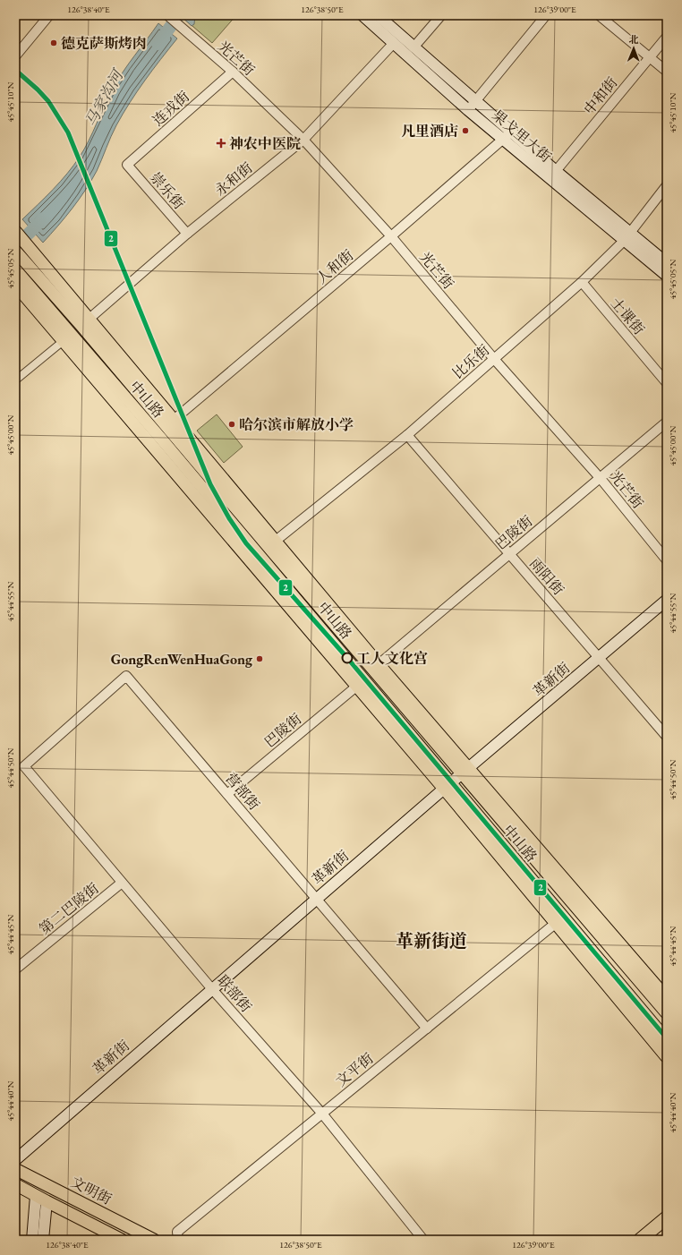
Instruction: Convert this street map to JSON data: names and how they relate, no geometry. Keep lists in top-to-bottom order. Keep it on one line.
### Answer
{"streets":{"main road":["果戈里大街","中山路","革新街","文明街"],"street":["光芒街","中和街","连戎街","永和街","崇乐街","人和街","士课街","比乐街","巴陵街","雨阳街","营部街","第二巴陵街","联部街","文平街"]},"crossings":[["光芒街","连戎街"],["光芒街","永和街"],["光芒街","人和街"],["光芒街","比乐街"],["光芒街","巴陵街"],["中和街","果戈里大街"],["连戎街","崇乐街"],["果戈里大街","永和街"],["果戈里大街","人和街"],["果戈里大街","比乐街"],["永和街","崇乐街"],["永和街","中山路"],["士课街","比乐街"],["比乐街","雨阳街"],["中山路","革新街"],["巴陵街","雨阳街"],["巴陵街","营部街"],["雨阳街","革新街"],["革新街","营部街"],["革新街","联部街"],["营部街","联部街"],["营部街","文平街"],["第二巴陵街","联部街"],["联部街","文平街"]],"districts":["革新街道"],"water":["马家沟河"],"places":{"other":["德克萨斯烤肉","凡里酒店","哈尔滨市解放小学","工人文化宫","GongRenWenHuaGong"],"health":["神农中医院"]},"lines":["transit line 2"],"north":"top","coordinates":["126°38'40\"E","126°38'50\"E","126°39'00\"E","45°45'10\"N","45°45'05\"N","45°45'00\"N","45°44'55\"N","45°44'50\"N","45°44'45\"N","45°44'40\"N"]}
